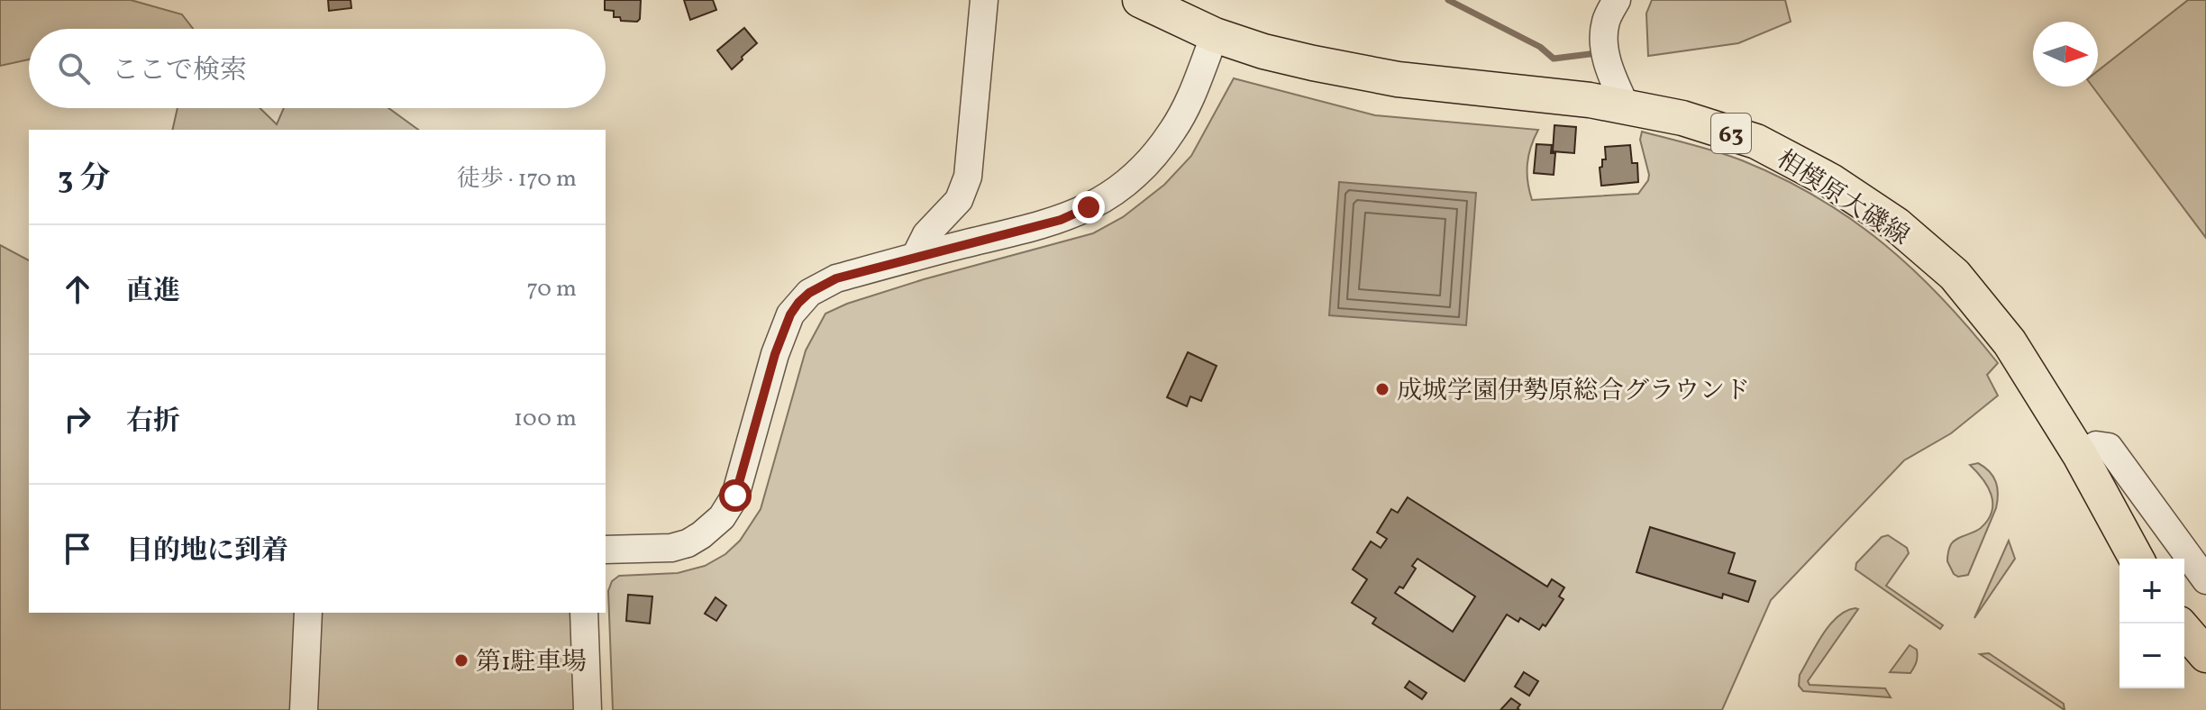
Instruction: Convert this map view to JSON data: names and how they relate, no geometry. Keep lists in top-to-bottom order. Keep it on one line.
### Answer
{"streets":{"main road":["63","相模原大磯線"]},"places":["成城学園伊勢原総合グラウンド","第1駐車場"],"north":"right","page":{"search":"ここで検索","heading":["3 分","徒歩 · 170 m"],"list":[["直進","70 m"],["右折","100 m"],"目的地に到着"],"map_buttons":["+","−"]}}
